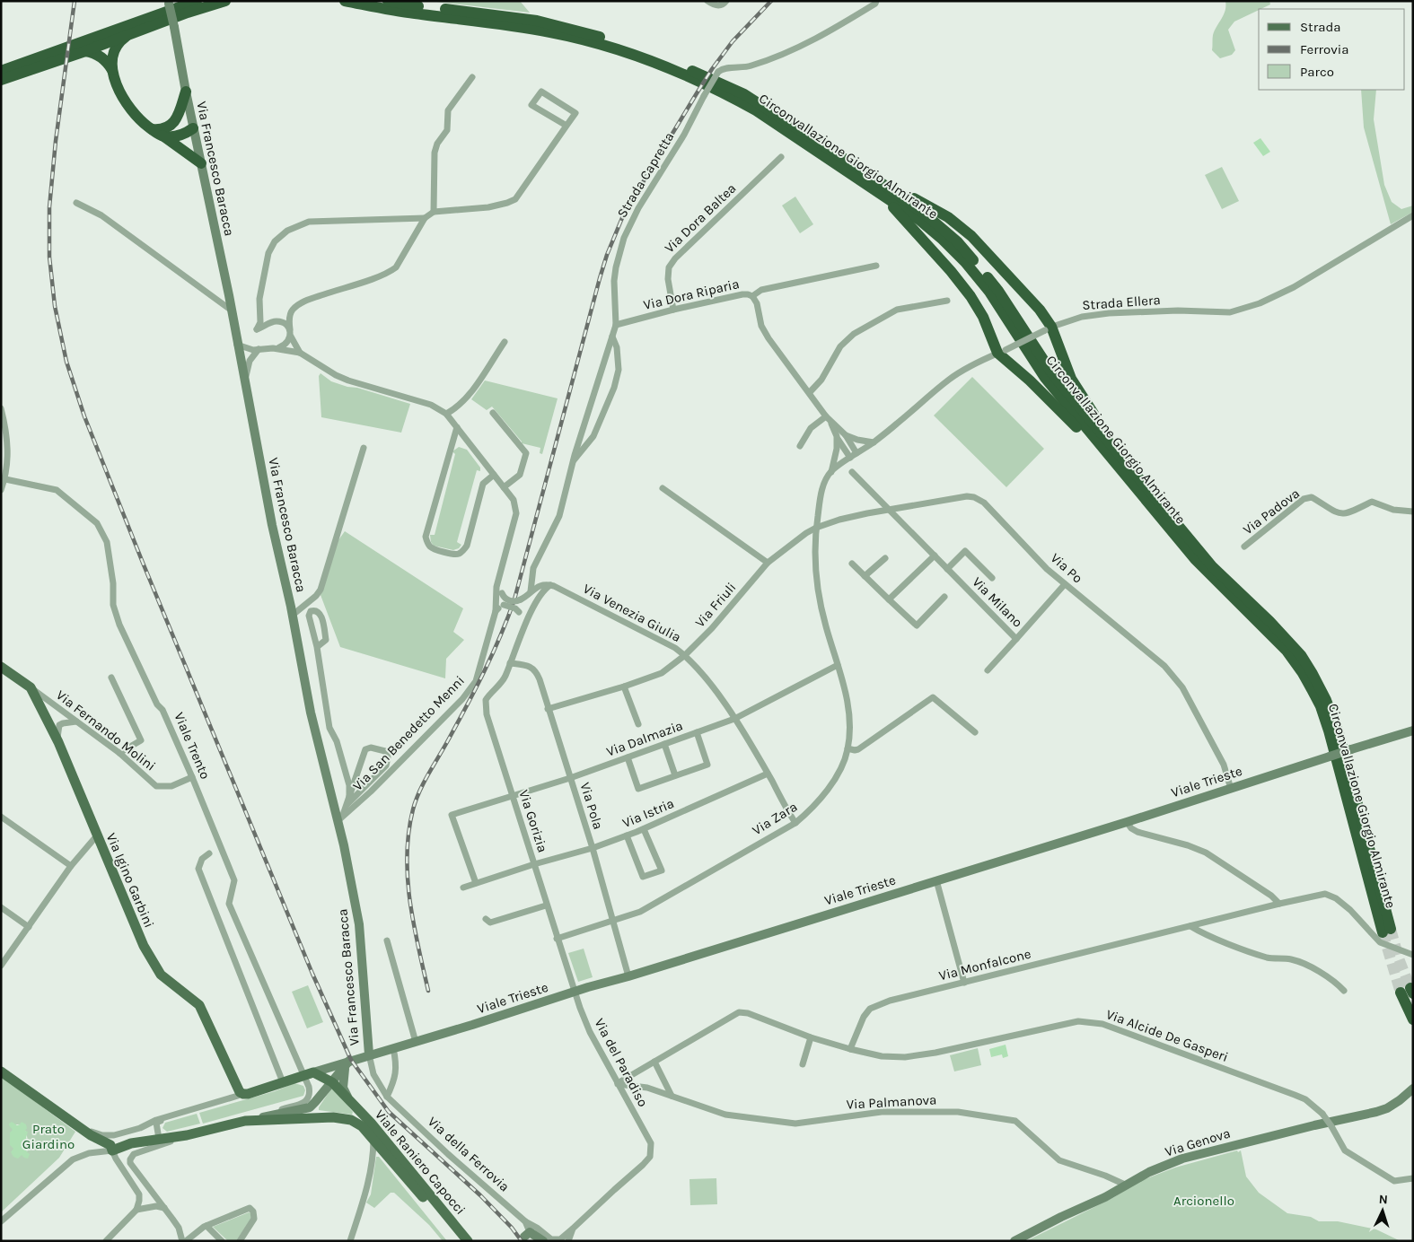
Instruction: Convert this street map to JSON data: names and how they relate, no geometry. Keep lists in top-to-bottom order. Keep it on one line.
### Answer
{"streets":{"highway":["Circonvallazione Giorgio Almirante"],"main road":["Via Francesco Baracca","Viale Trieste","Via Igino Garbini","Via Genova","Via della Ferrovia","Viale Raniero Capocci"],"street":["Strada Capretta","Via Dora Baltea","Via Dora Riparia","Strada Ellera","Via Padova","Via Po","Via Milano","Via Friuli","Via Venezia Giulia","Via Fernando Molini","Via San Benedetto Menni","Via Dalmazia","Viale Trento","Via Pola","Via Istria","Via Zara","Via Gorizia","Via Monfalcone","Via Alcide De Gasperi","Via del Paradiso","Via Palmanova"]},"crossings":[["Via Francesco Baracca","Via San Benedetto Menni"],["Via Francesco Baracca","Viale Trieste"],["Via Francesco Baracca","Via della Ferrovia"],["Strada Capretta","Via Dora Riparia"],["Via Dora Baltea","Via Dora Riparia"],["Strada Ellera","Via Po"],["Strada Ellera","Via Friuli"],["Strada Ellera","Via Zara"],["Via Po","Via Milano"],["Via Po","Via Friuli"],["Via Po","Viale Trieste"],["Via Po","Via Zara"],["Via Friuli","Via Venezia Giulia"],["Via Friuli","Via Pola"],["Via Friuli","Via Zara"],["Via Venezia Giulia","Via Dalmazia"],["Via Venezia Giulia","Via Istria"],["Via Venezia Giulia","Via Zara"],["Via Venezia Giulia","Via Gorizia"],["Via Fernando Molini","Viale Trento"],["Via Fernando Molini","Via Igino Garbini"],["Via Dalmazia","Via Pola"],["Via Dalmazia","Via Istria"],["Via Dalmazia","Via Zara"],["Via Dalmazia","Via Gorizia"],["Viale Trento","Viale Trieste"],["Viale Trento","Viale Raniero Capocci"],["Viale Trieste","Via Pola"],["Viale Trieste","Via Gorizia"],["Viale Trieste","Via del Paradiso"],["Viale Trieste","Via della Ferrovia"],["Viale Trieste","Viale Raniero Capocci"],["Via Pola","Via Istria"],["Via Pola","Via Zara"],["Via Pola","Via Gorizia"],["Via Istria","Via Gorizia"],["Via Zara","Via Gorizia"],["Via Gorizia","Via del Paradiso"],["Via Monfalcone","Via Alcide De Gasperi"],["Via del Paradiso","Via Palmanova"],["Via Palmanova","Via Genova"]],"parks":["Prato Giardino","Arcionello"],"legend":["Strada","Ferrovia","Parco"],"north":"top"}
